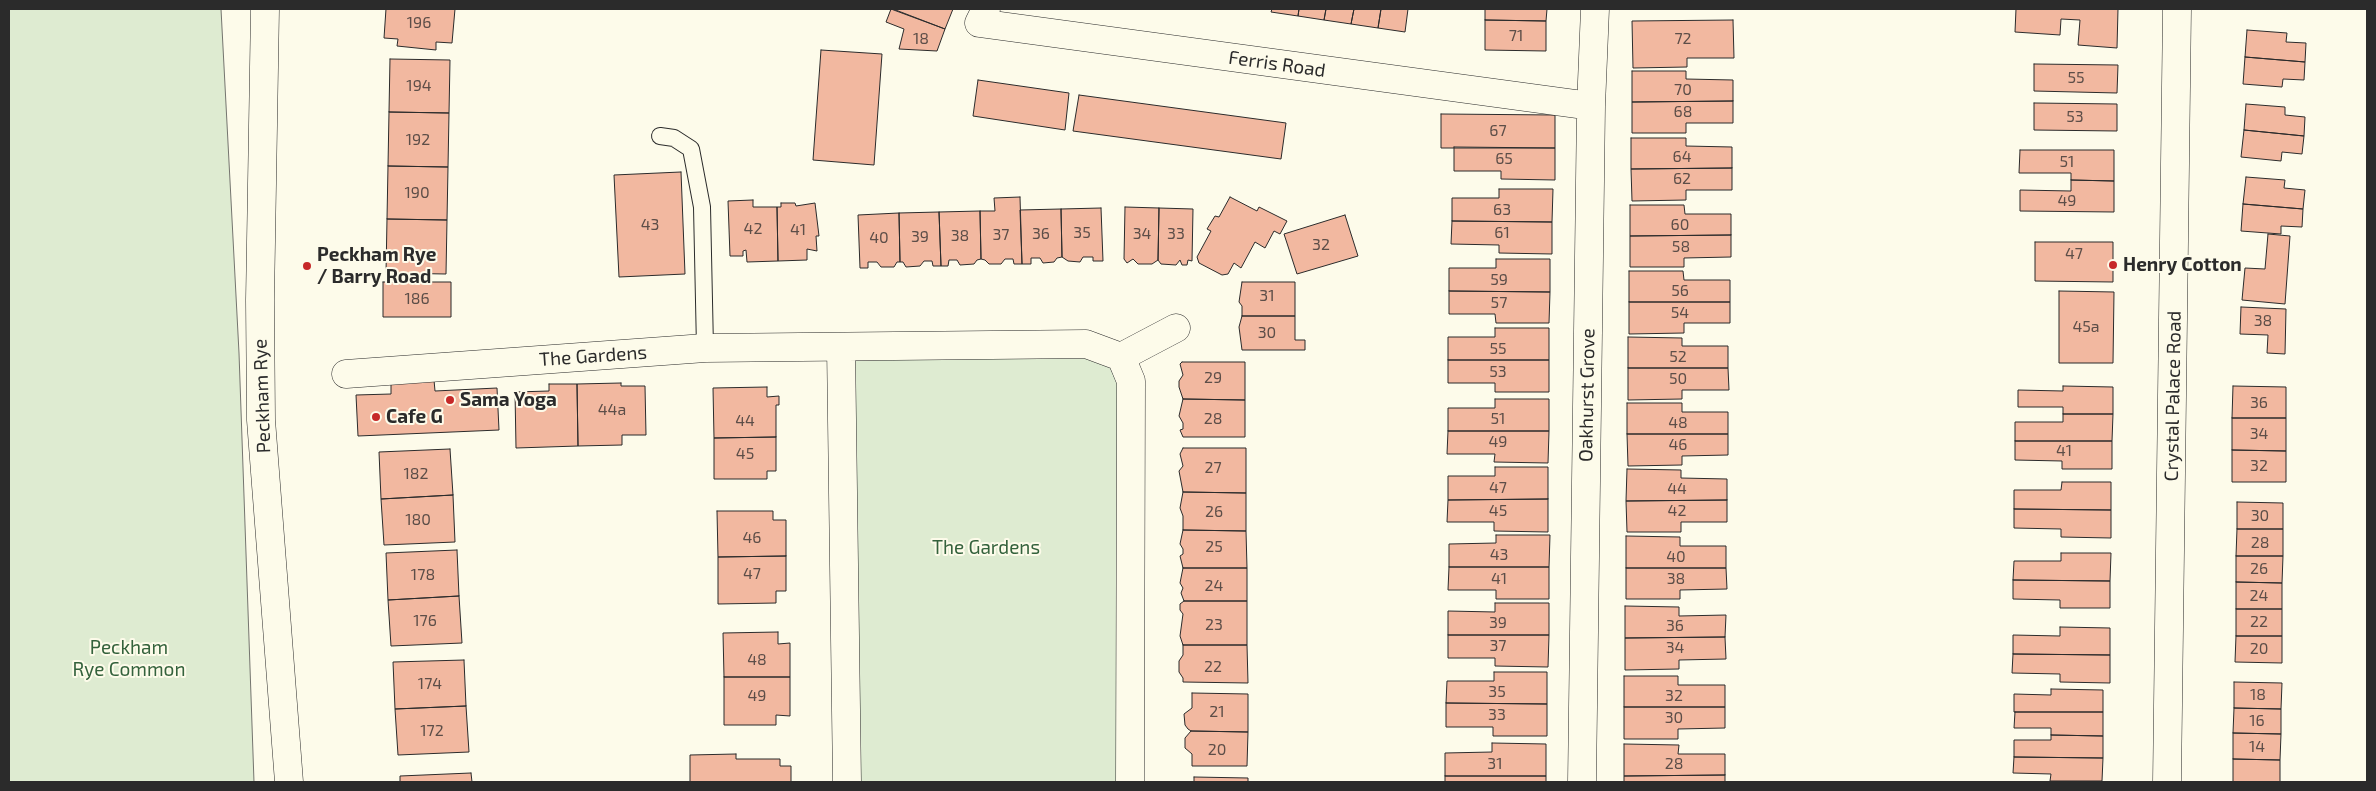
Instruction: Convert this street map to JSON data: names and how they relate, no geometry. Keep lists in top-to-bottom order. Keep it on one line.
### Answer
{"streets":{"street":["Ferris Road","The Gardens","Oakhurst Grove","Peckham Rye","Crystal Palace Road"]},"crossings":[["Ferris Road","Oakhurst Grove"]],"parks":["The Gardens","Peckham Rye Common"],"places":["Henry Cotton","Peckham Rye / Barry Road","Sama Yoga","Cafe G"],"house_numbers":["196","71","18","72","55","194","70","68","53","67","192","64","65","51","62","190","49","63","43","60","42","41","35","61","36","34","33","37","38","39","40","32","58","47","59","56","31","186","57","54","38","45a","30","55","52","53","29","50","36","44a","28","51","44","48","34","49","46","41","45","32","27","182","47","44","45","42","26","30","180","46","28","25","43","40","26","47","178","41","38","24","24","176","22","39","23","36","37","34","20","48","22","174","35","18","49","32","21","33","30","16","172","14","20","31","28"]}
